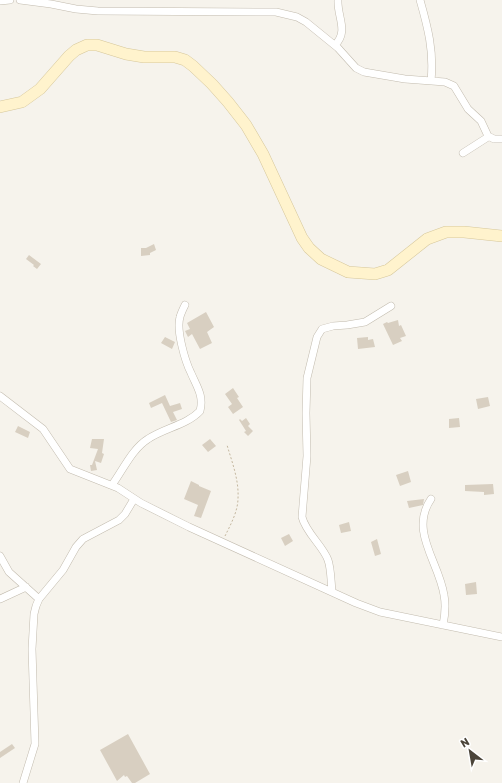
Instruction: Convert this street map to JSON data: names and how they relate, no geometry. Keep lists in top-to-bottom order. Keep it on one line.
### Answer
{"north":"top left"}
